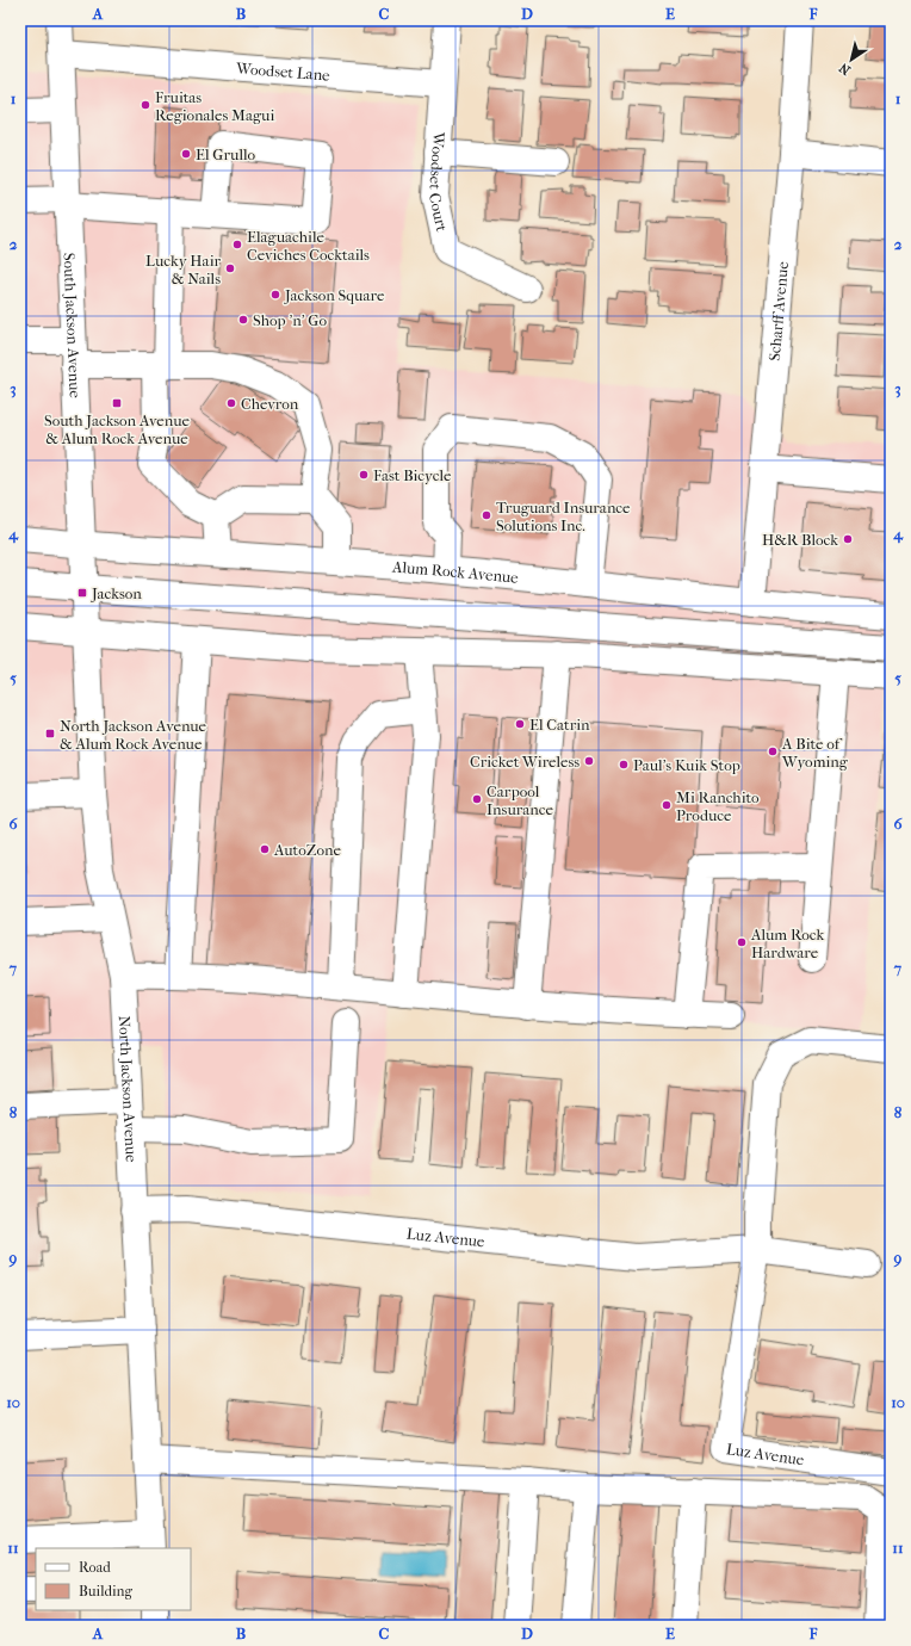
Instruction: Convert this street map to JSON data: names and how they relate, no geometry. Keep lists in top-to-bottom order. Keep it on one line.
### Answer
{"streets":{"main road":["Woodset Lane","Woodset Court","Scharff Avenue","South Jackson Avenue","Alum Rock Avenue","North Jackson Avenue","Luz Avenue"]},"crossings":[["Woodset Lane","Woodset Court"],["Woodset Lane","South Jackson Avenue"],["Scharff Avenue","Alum Rock Avenue"],["South Jackson Avenue","Alum Rock Avenue"],["South Jackson Avenue","North Jackson Avenue"],["North Jackson Avenue","Luz Avenue"]],"places":{"other":["Fruitas Regionales Magui","El Grullo","Elaguachile Ceviches Cocktails","Lucky Hair & Nails","Jackson Square","Shop 'n' Go","Chevron","Fast Bicycle","Truguard Insurance Solutions Inc.","H&R Block","El Catrin","A Bite of Wyoming","Cricket Wireless","Paul’s Kuik Stop","Carpool Insurance","Mi Ranchito Produce","AutoZone","Alum Rock Hardware"],"transit":["South Jackson Avenue & Alum Rock Avenue","Jackson","North Jackson Avenue & Alum Rock Avenue"]},"legend":["Road","Building"],"north":"bottom left","grid":{"columns":["A","B","C","D","E","F"],"rows":["1","2","3","4","5","6","7","8","9","10","11"]}}
